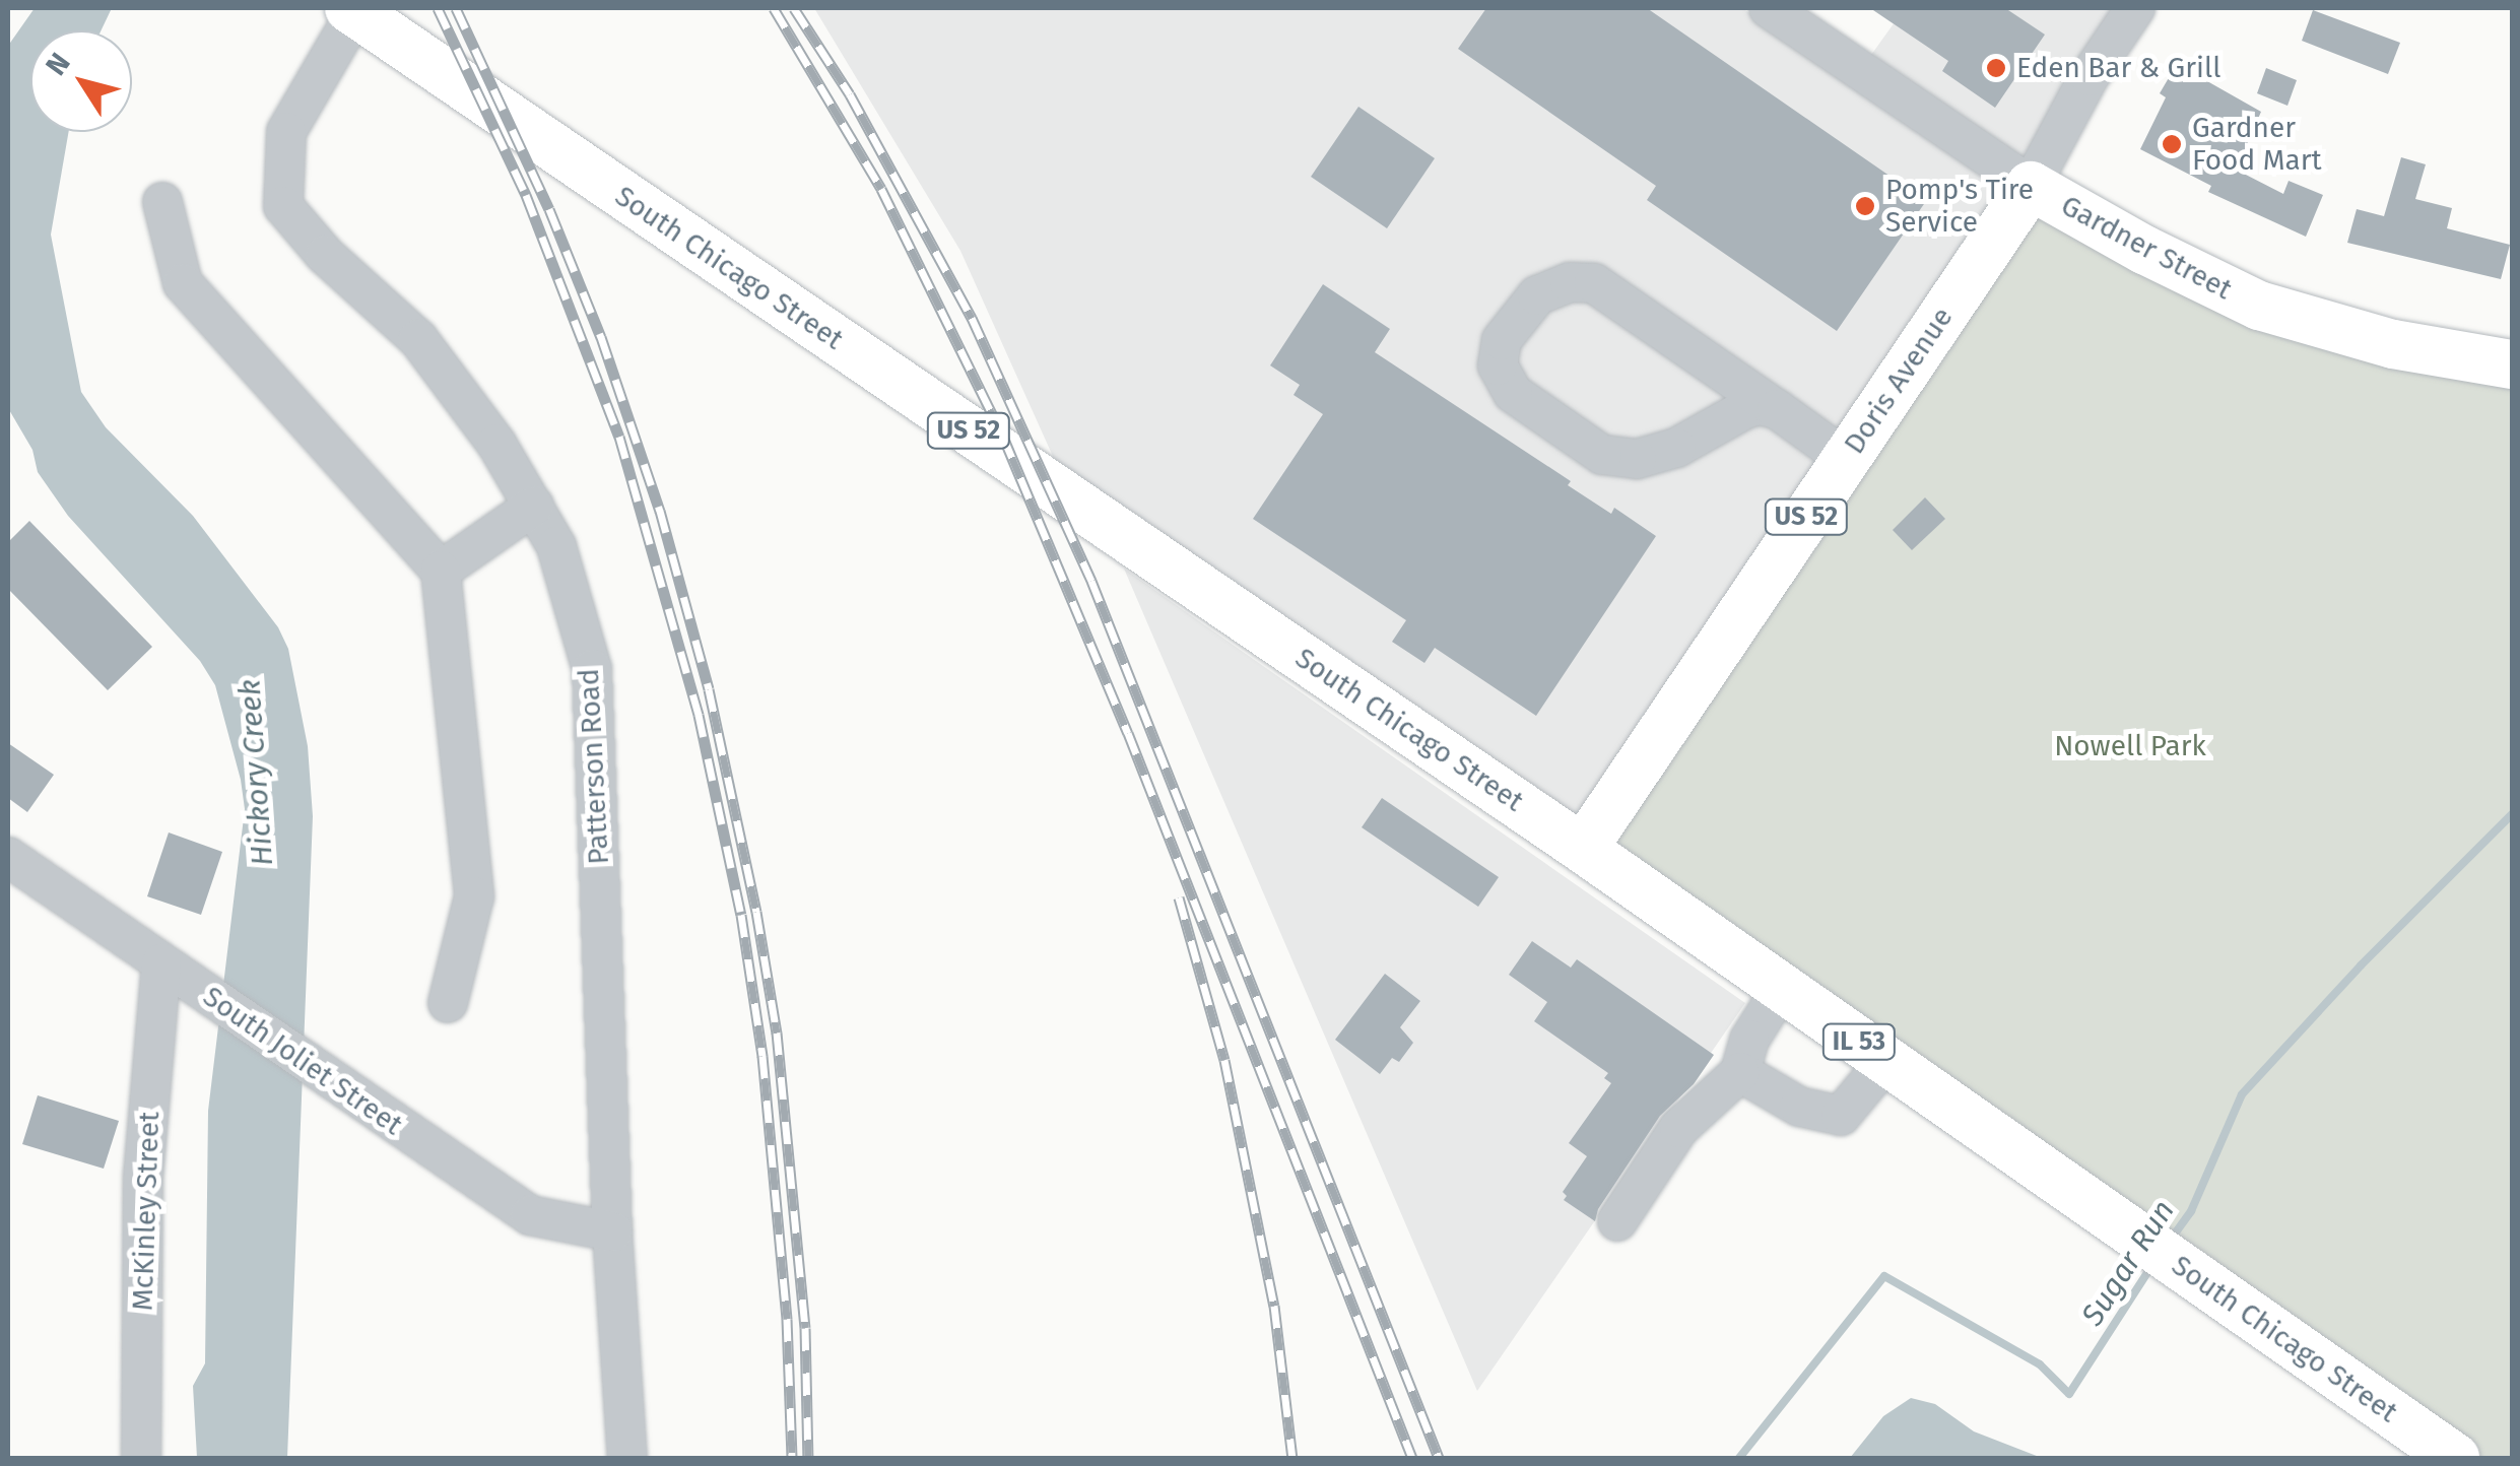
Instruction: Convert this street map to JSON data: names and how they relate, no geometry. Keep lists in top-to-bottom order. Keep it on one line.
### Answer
{"streets":{"main road":["Gardner Street","South Chicago Street","Doris Avenue","US 52","IL 53"],"street":["Patterson Road","South Joliet Street","McKinley Street"]},"crossings":[["Gardner Street","Doris Avenue"],["South Chicago Street","Doris Avenue"],["South Chicago Street","Patterson Road"],["Patterson Road","South Joliet Street"],["South Joliet Street","McKinley Street"]],"water":["Hickory Creek","Sugar Run"],"parks":["Nowell Park"],"places":["Eden Bar & Grill","Gardner Food Mart","Pomp's Tire Service"],"north":"top left"}
